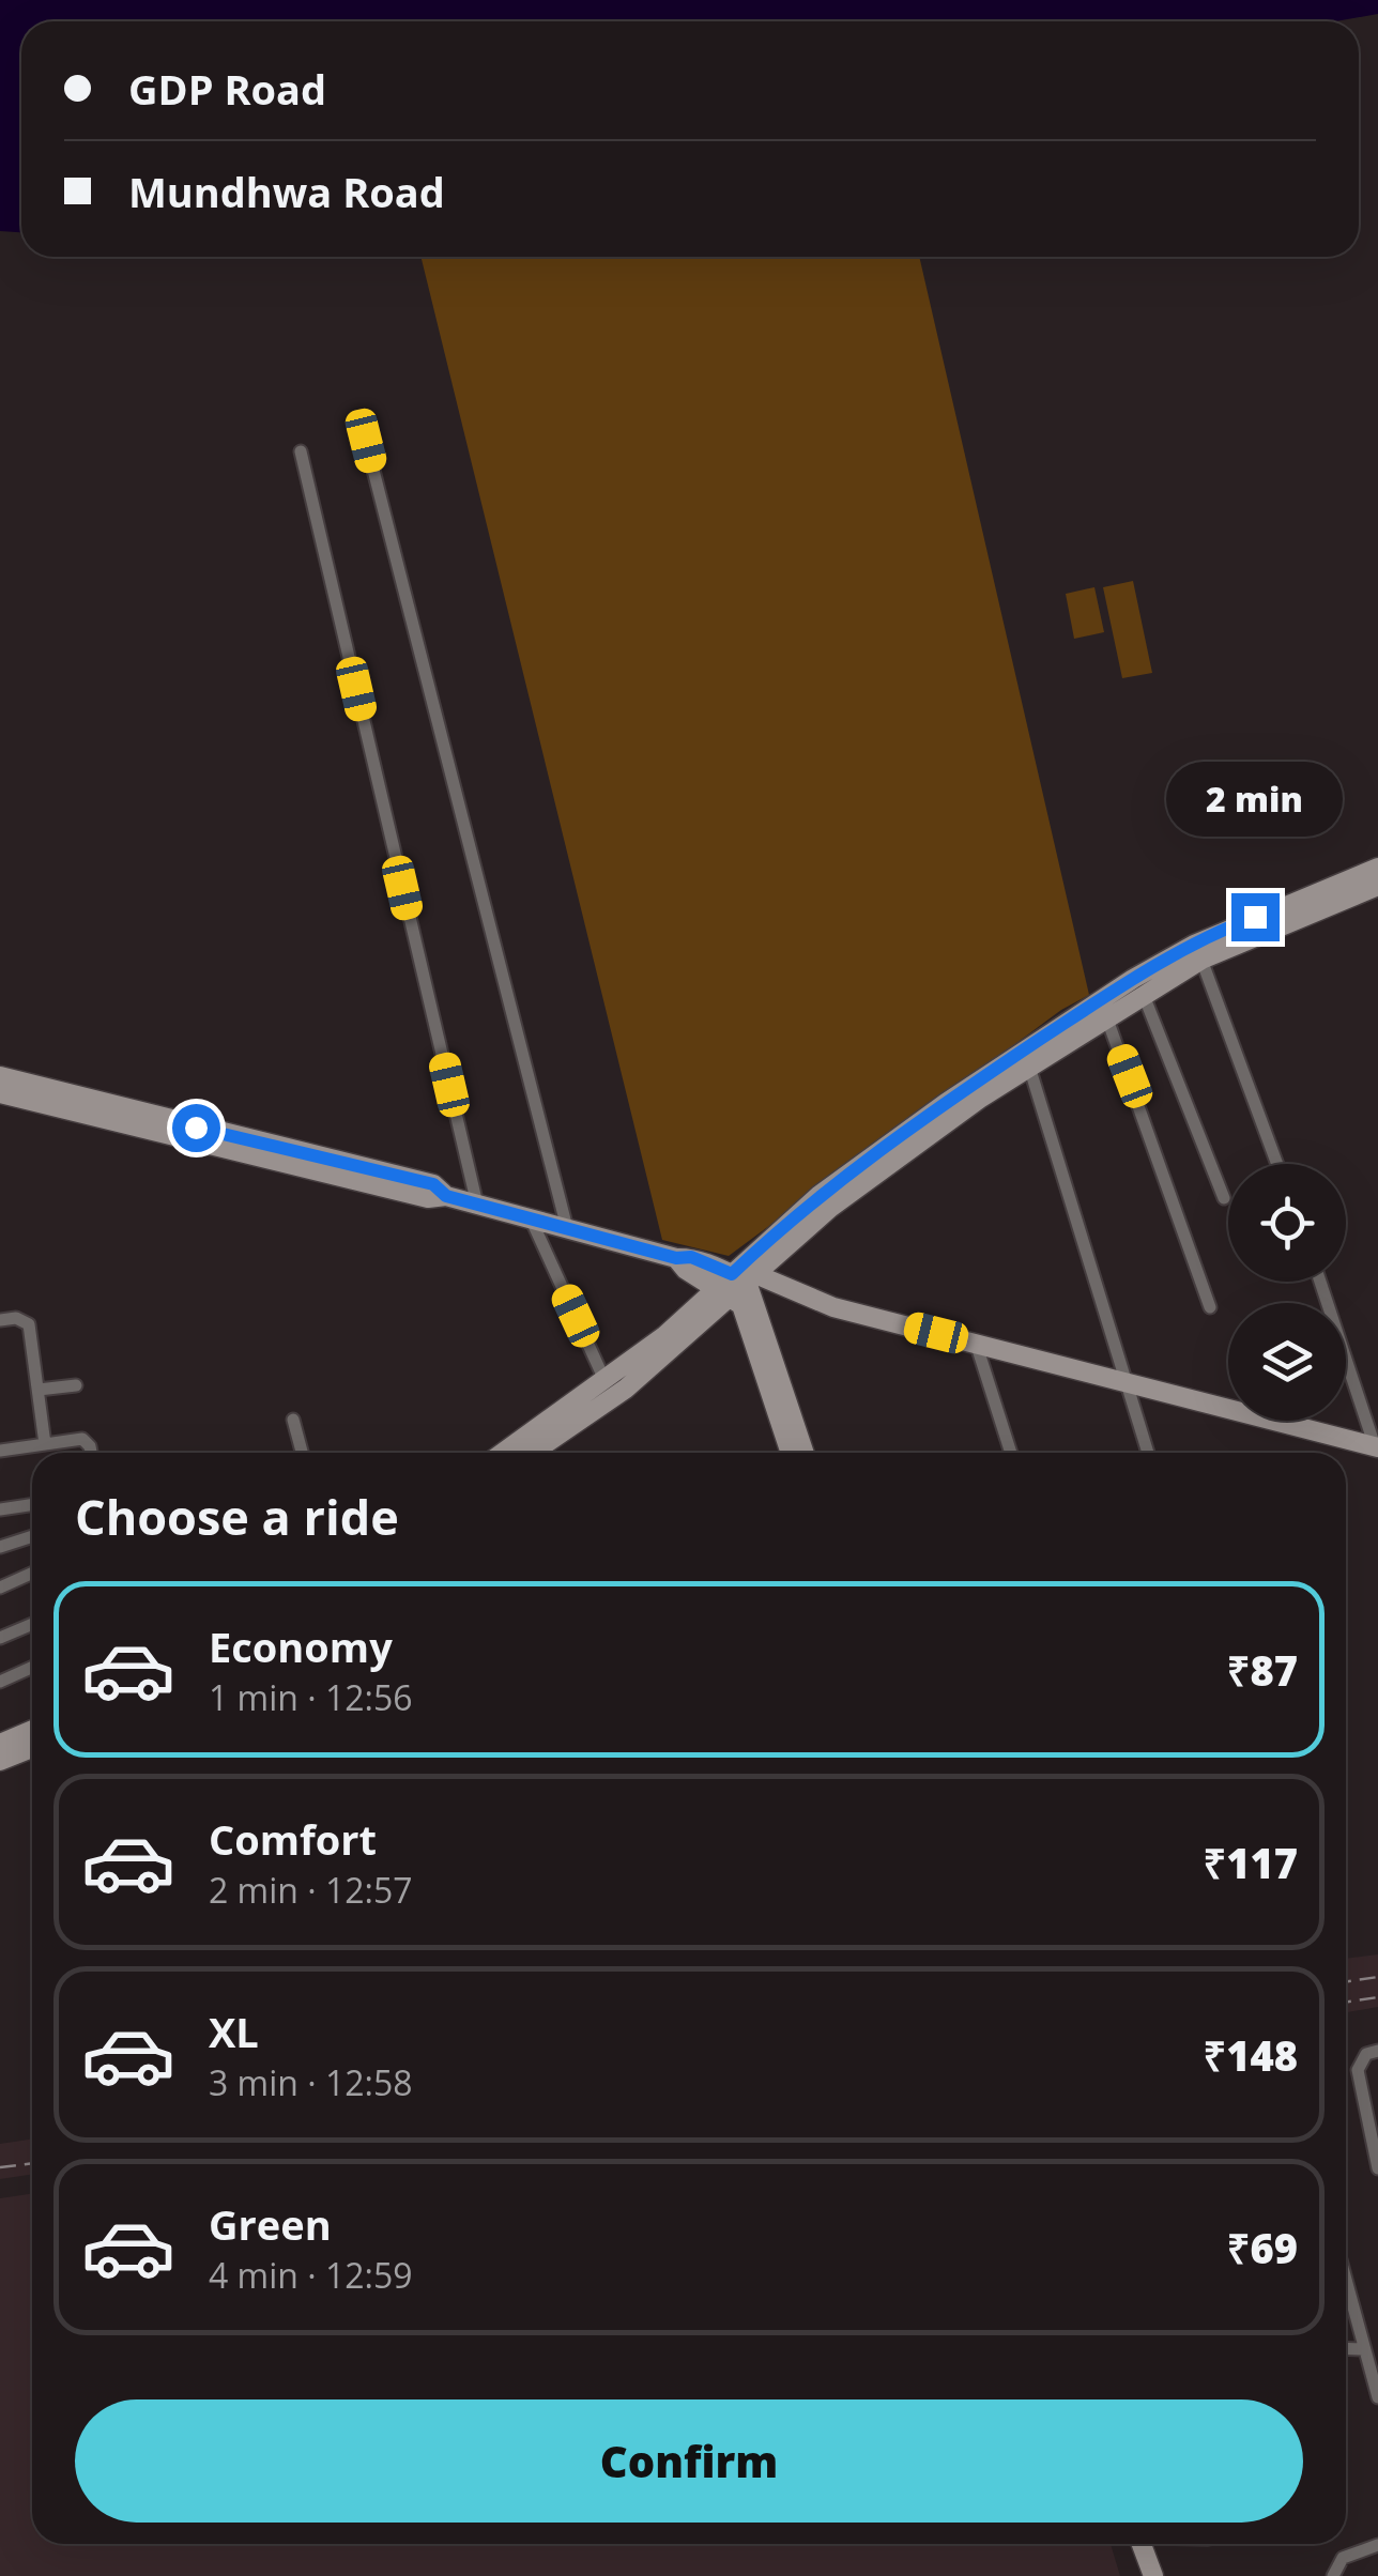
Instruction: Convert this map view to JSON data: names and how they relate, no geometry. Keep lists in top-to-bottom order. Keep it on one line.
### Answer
{"page":{"banner":["GDP Road","Mundhwa Road"],"bubble":"2 min","heading":"Choose a ride","list":[{"name":"Economy","note":"1 min · 12:56","value":"₹87"},{"name":"Comfort","note":"2 min · 12:57","value":"₹117"},{"name":"XL","note":"3 min · 12:58","value":"₹148"},{"name":"Green","note":"4 min · 12:59","value":"₹69"}],"buttons":"Confirm"}}
